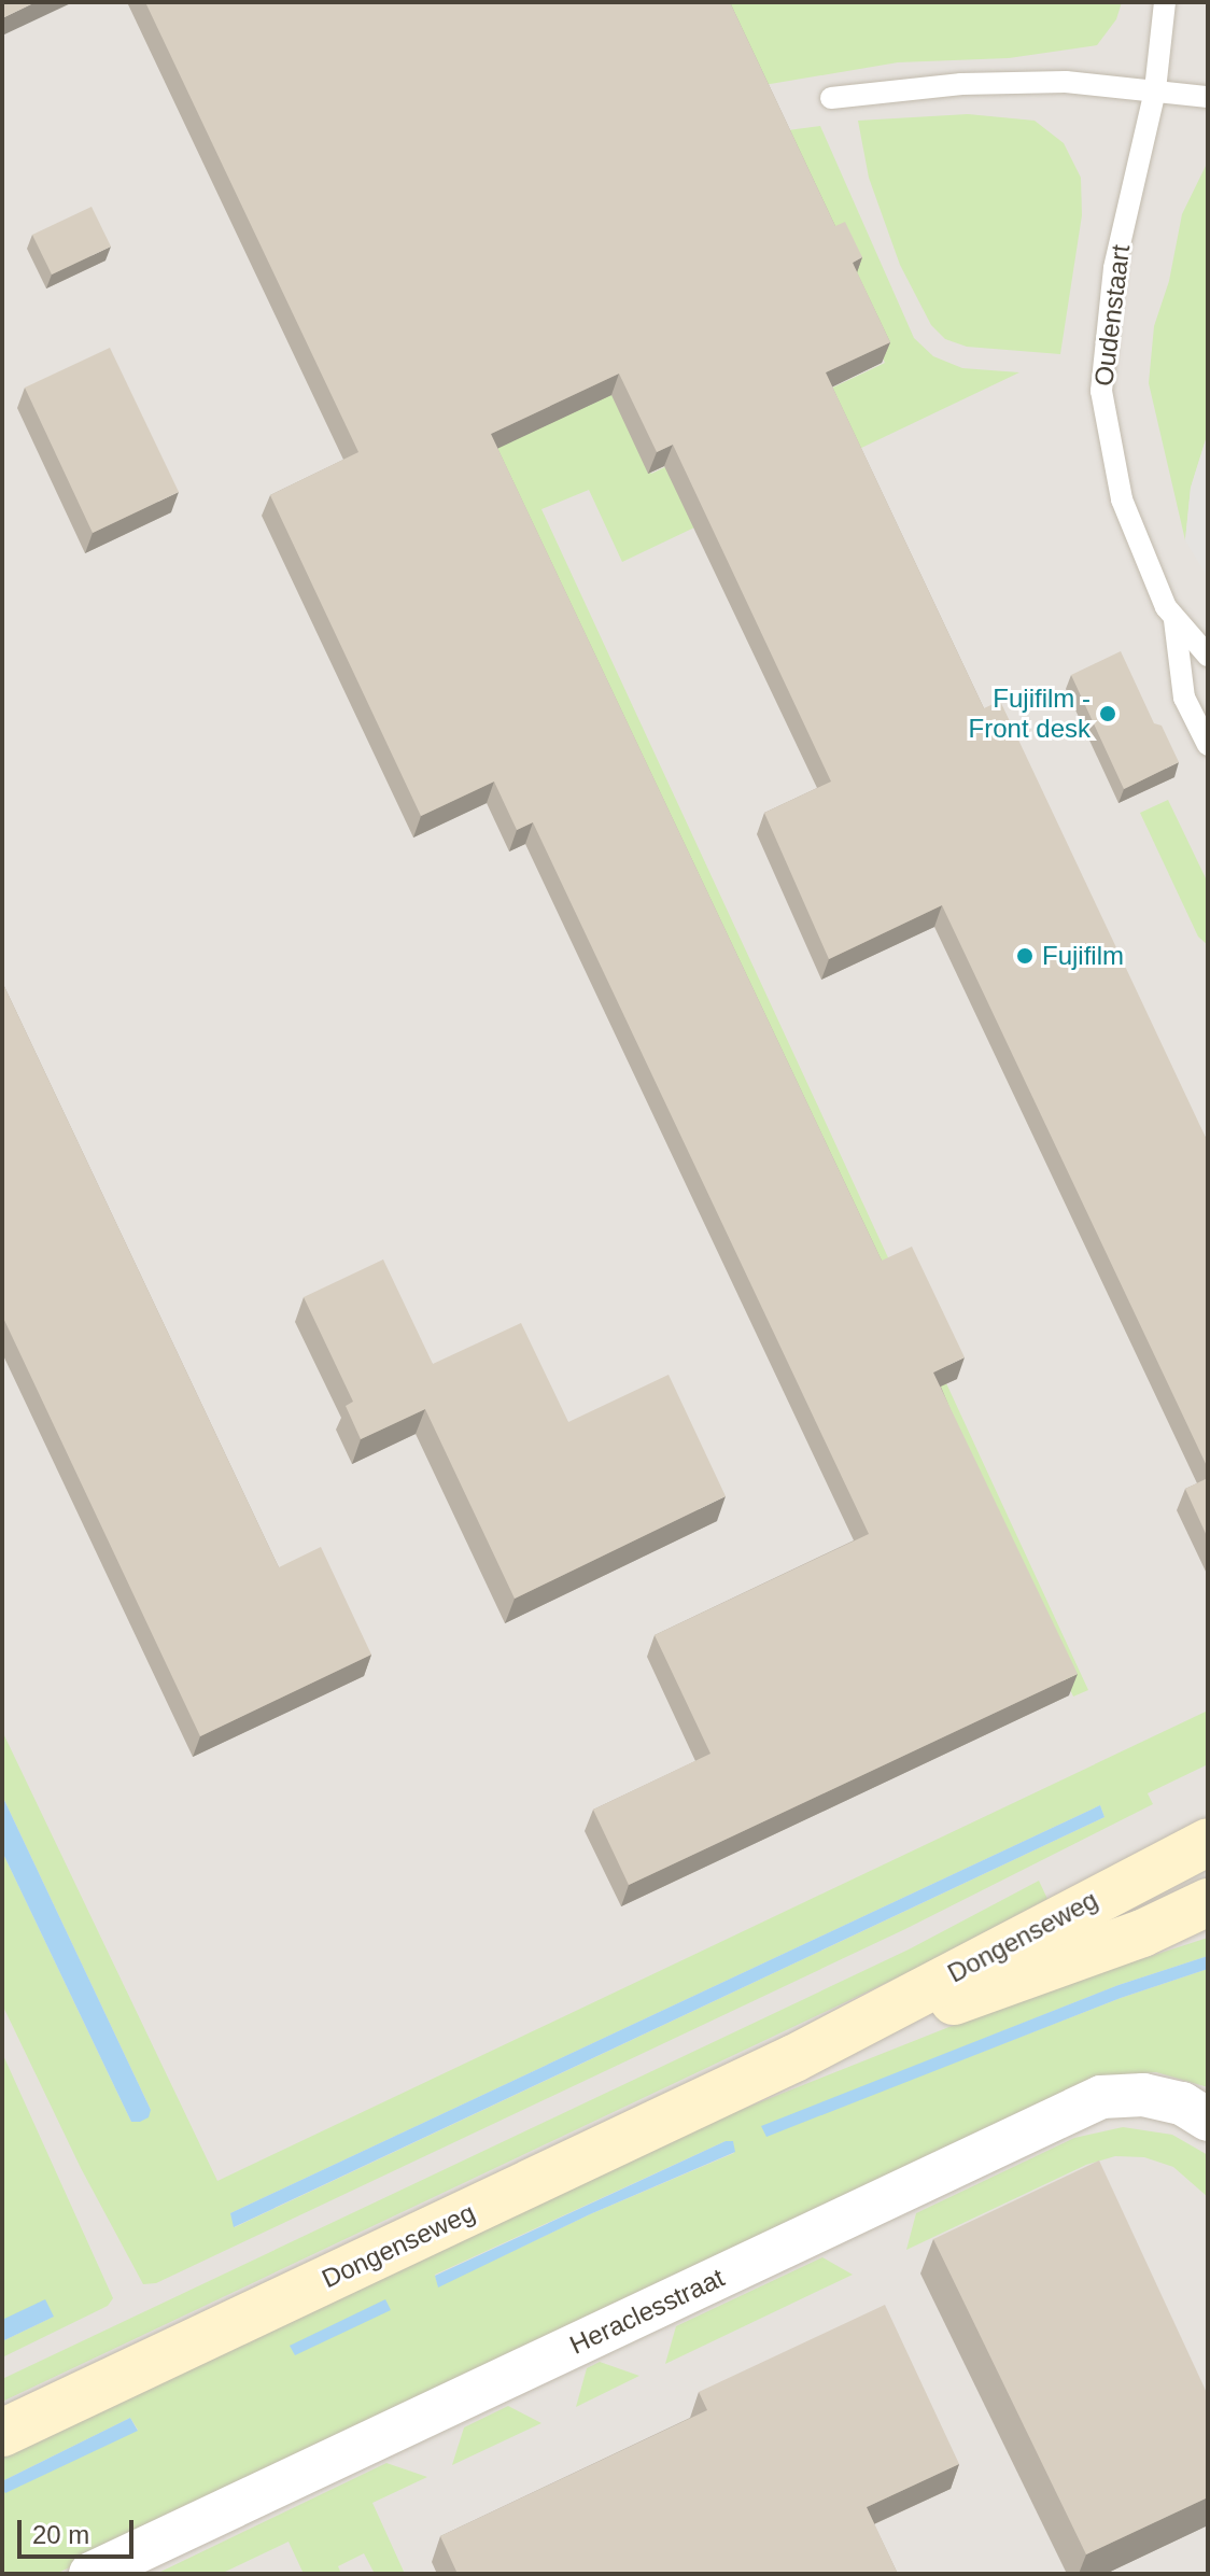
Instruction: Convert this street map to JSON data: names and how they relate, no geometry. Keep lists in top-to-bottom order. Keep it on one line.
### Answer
{"streets":{"street":["Dongenseweg","Heraclesstraat"],"lane":["Oudenstaart"]},"places":["Fujifilm - Front desk","Fujifilm"],"scale_bar":"20 m"}
